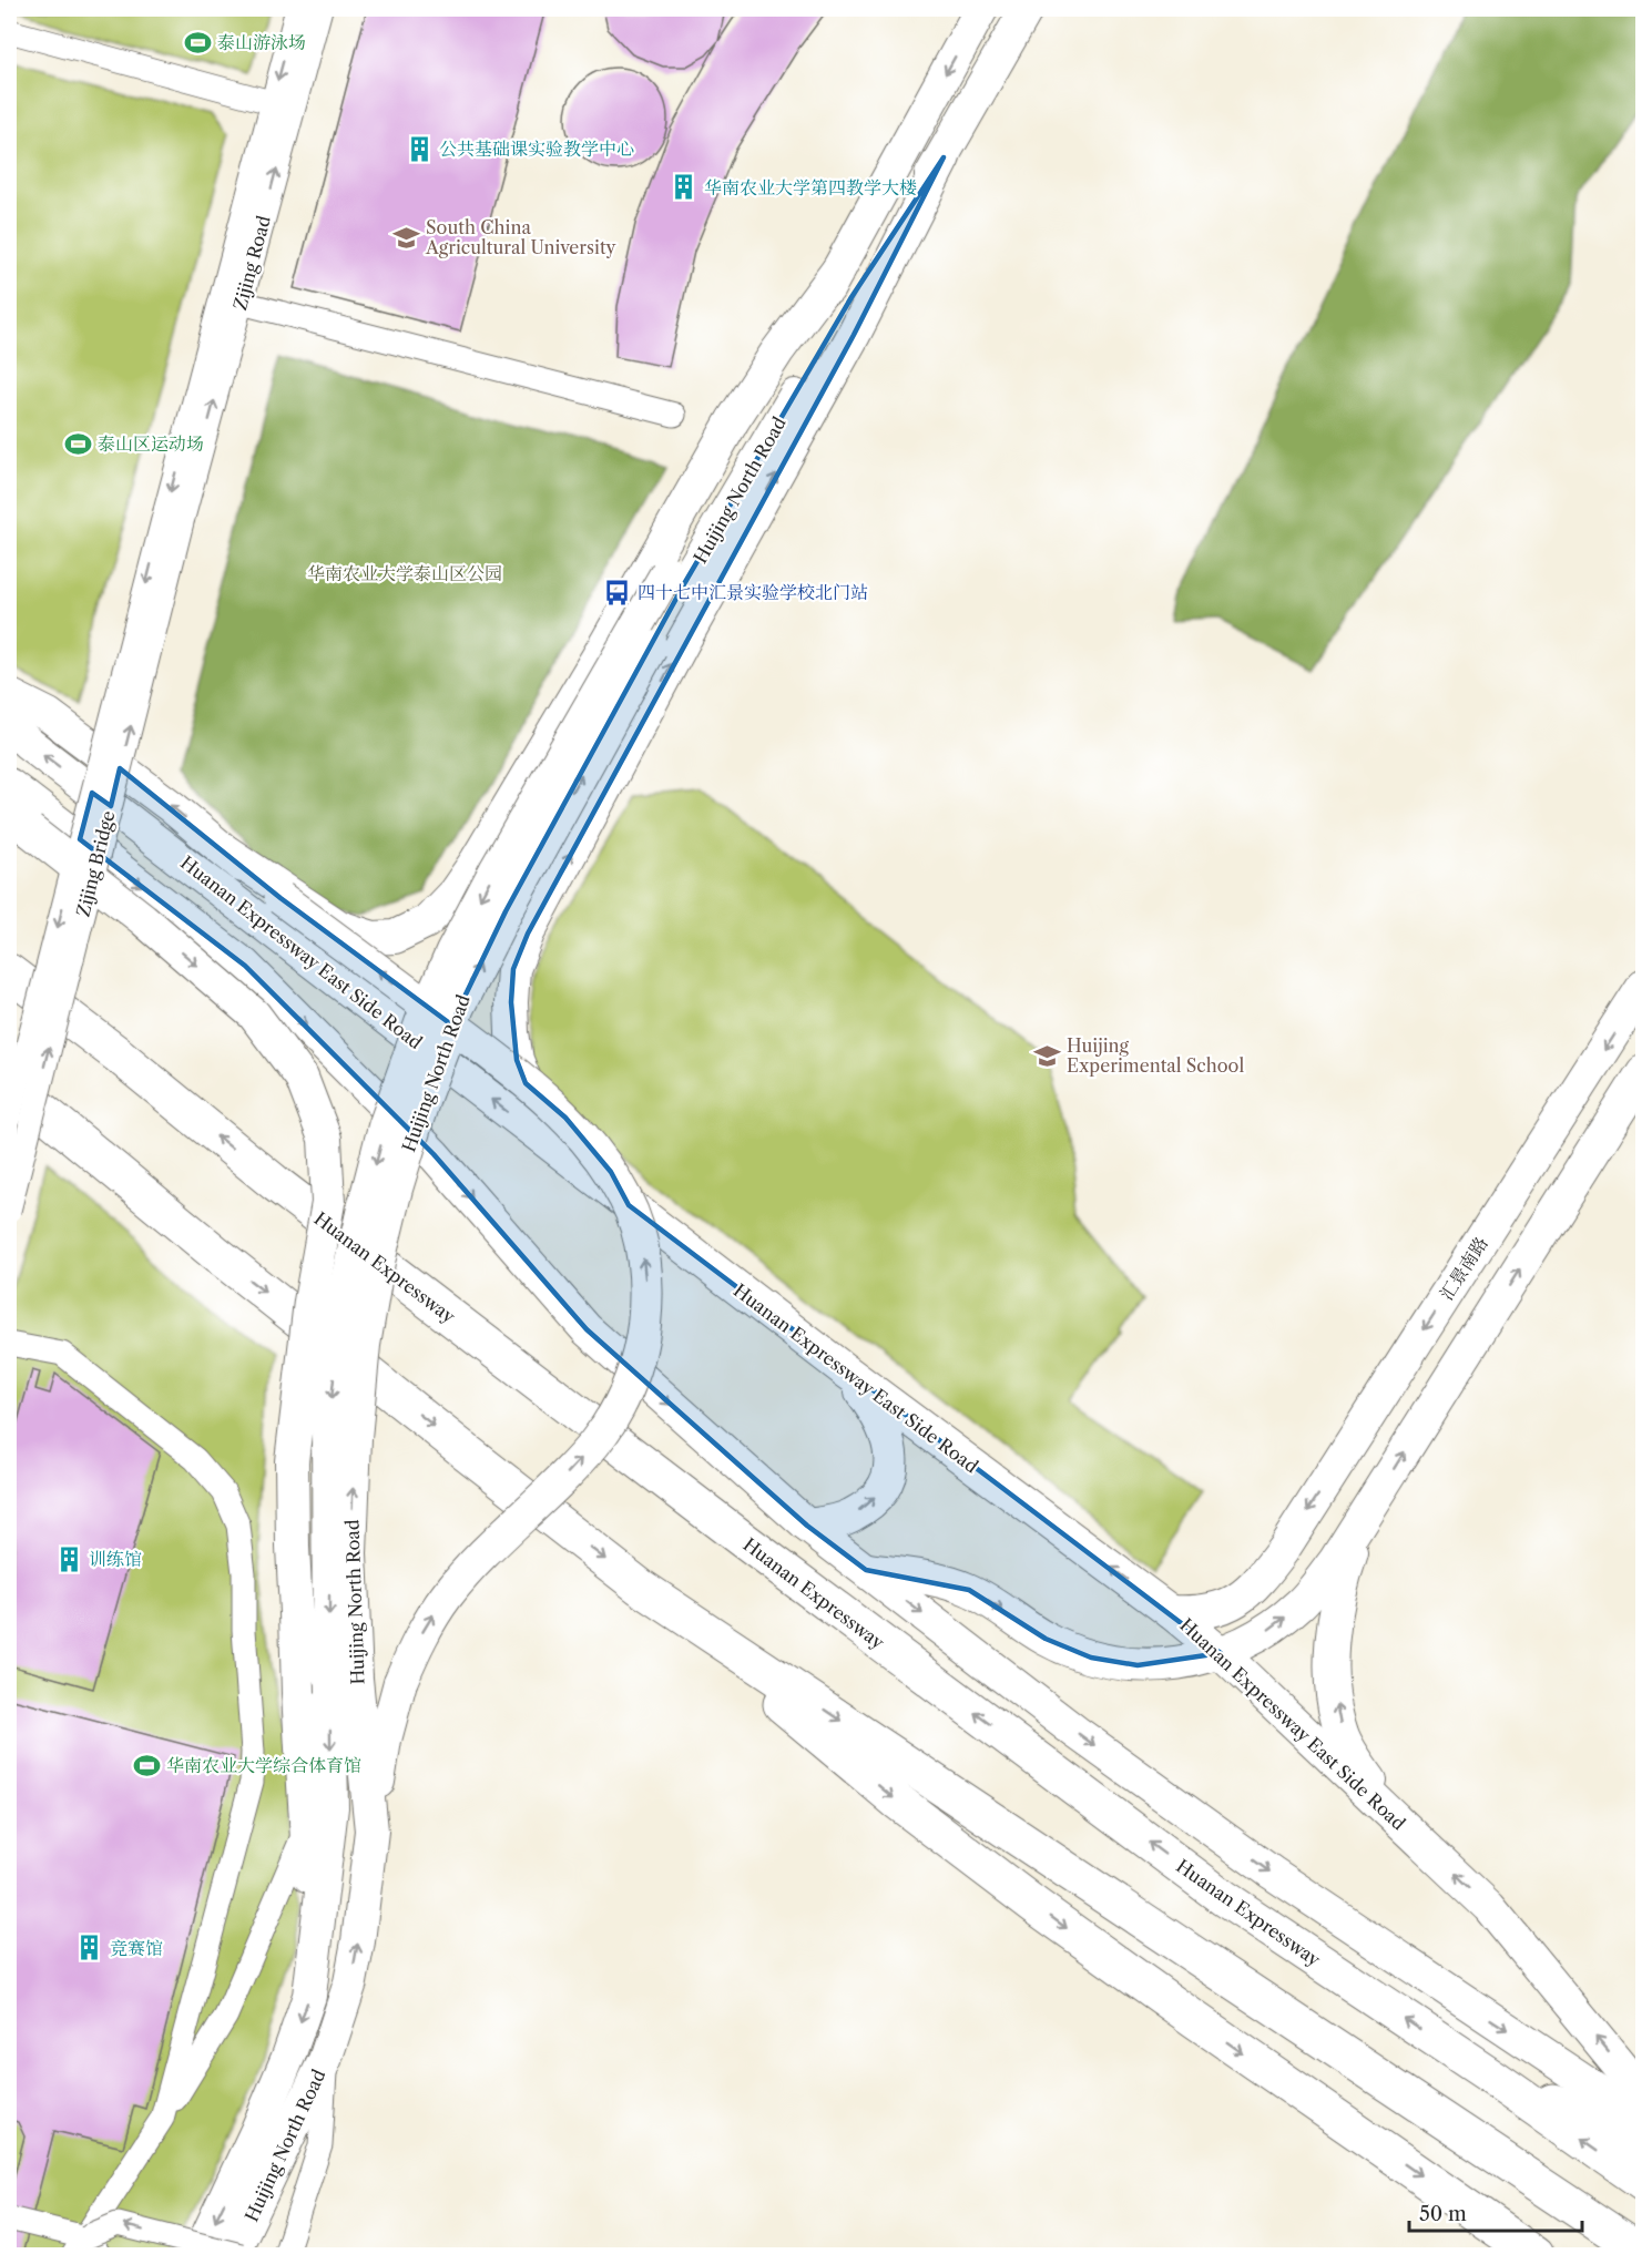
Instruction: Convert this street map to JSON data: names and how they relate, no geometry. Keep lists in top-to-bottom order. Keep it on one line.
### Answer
{"streets":{"highway":["Huanan Expressway"],"street":["Zijing Road","Huijing North Road","Zijing Bridge","Huanan Expressway East Side Road","汇景南路"]},"crossings":[["Zijing Road","Zijing Bridge"],["Huanan Expressway East Side Road","汇景南路"]],"parks":["华南农业大学泰山区公园"],"places":{"sports":["泰山游泳场","泰山区运动场","华南农业大学综合体育馆"],"building":["公共基础课实验教学中心","华南农业大学第四教学大楼","训练馆","竞赛馆"],"school or university":["South China Agricultural University","Huijing Experimental School"],"bus stop":["四十七中汇景实验学校北门站"]},"scale_bar":"50 m"}
